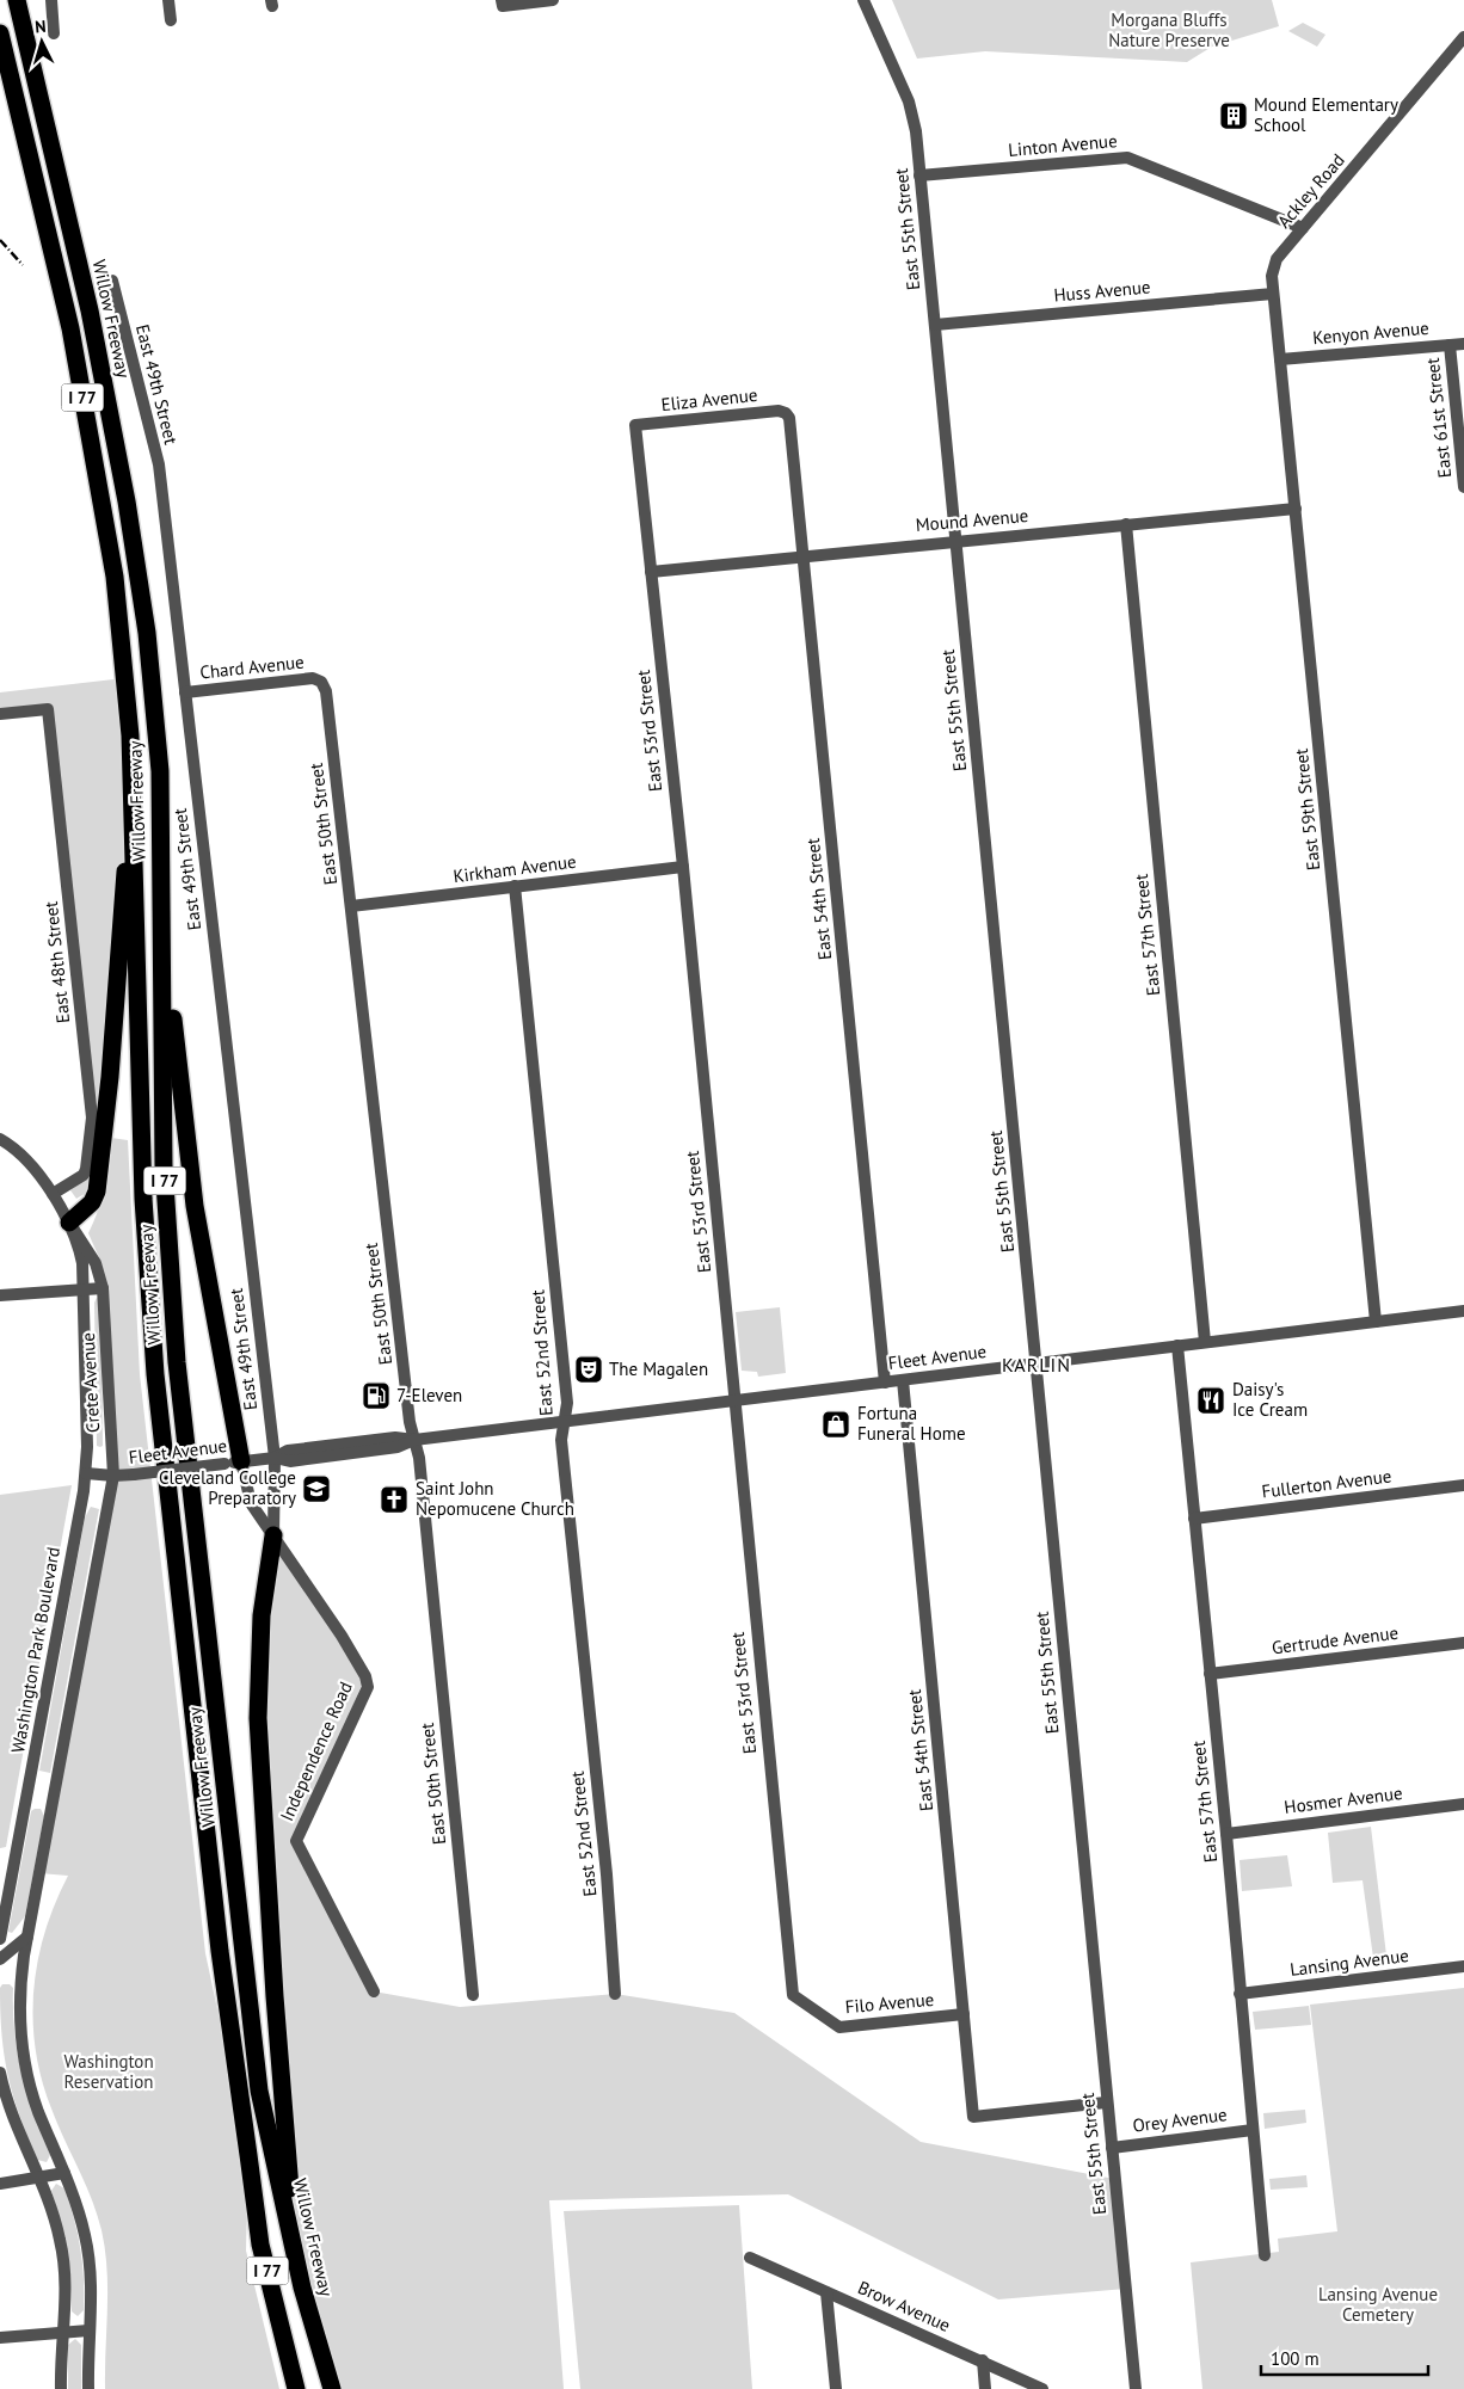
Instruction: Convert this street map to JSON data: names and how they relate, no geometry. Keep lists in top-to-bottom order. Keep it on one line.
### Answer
{"streets":{"highway":["Willow Freeway","I 77"],"street":["Linton Avenue","Ackley Road","East 55th Street","Huss Avenue","Kenyon Avenue","East 49th Street","Eliza Avenue","East 61st Street","Mound Avenue","Chard Avenue","East 53rd Street","East 59th Street","East 50th Street","Kirkham Avenue","East 54th Street","East 57th Street","East 48th Street","East 52nd Street","Fleet Avenue","Crete Avenue","Fullerton Avenue","Gertrude Avenue","Washington Park Boulevard","Independence Road","Hosmer Avenue","Lansing Avenue","Filo Avenue","Orey Avenue","Brow Avenue"]},"crossings":[["Linton Avenue","Ackley Road"],["Linton Avenue","East 55th Street"],["Ackley Road","Huss Avenue"],["Ackley Road","East 59th Street"],["East 55th Street","Huss Avenue"],["East 55th Street","Mound Avenue"],["East 55th Street","East 54th Street"],["East 55th Street","Fleet Avenue"],["East 55th Street","Orey Avenue"],["Huss Avenue","East 59th Street"],["Kenyon Avenue","East 61st Street"],["Kenyon Avenue","East 59th Street"],["East 49th Street","Chard Avenue"],["East 49th Street","Fleet Avenue"],["Eliza Avenue","East 53rd Street"],["Eliza Avenue","East 54th Street"],["Mound Avenue","East 53rd Street"],["Mound Avenue","East 59th Street"],["Mound Avenue","East 54th Street"],["Mound Avenue","East 57th Street"],["Chard Avenue","East 50th Street"],["East 53rd Street","Kirkham Avenue"],["East 53rd Street","Fleet Avenue"],["East 53rd Street","Filo Avenue"],["East 59th Street","Fleet Avenue"],["East 50th Street","Kirkham Avenue"],["East 50th Street","Fleet Avenue"],["Kirkham Avenue","East 52nd Street"],["East 54th Street","Fleet Avenue"],["East 54th Street","Filo Avenue"],["East 57th Street","Fleet Avenue"],["East 57th Street","Fullerton Avenue"],["East 57th Street","Gertrude Avenue"],["East 57th Street","Hosmer Avenue"],["East 57th Street","Lansing Avenue"],["East 57th Street","Orey Avenue"],["East 52nd Street","Fleet Avenue"],["Fleet Avenue","Crete Avenue"],["Fleet Avenue","Washington Park Boulevard"],["Fleet Avenue","Independence Road"],["Crete Avenue","Washington Park Boulevard"]],"districts":["KARLIN"],"parks":["Morgana Bluffs Nature Preserve","Washington Reservation","Lansing Avenue Cemetery"],"places":{"building":["Mound Elementary School"],"theatre":["The Magalen"],"fuel station":["7-Eleven"],"restaurant":["Daisy's Ice Cream"],"shop":["Fortuna Funeral Home"],"school or university":["Cleveland College Preparatory"],"church":["Saint John Nepomucene Church"]},"scale_bar":"100 m","north":"top"}
